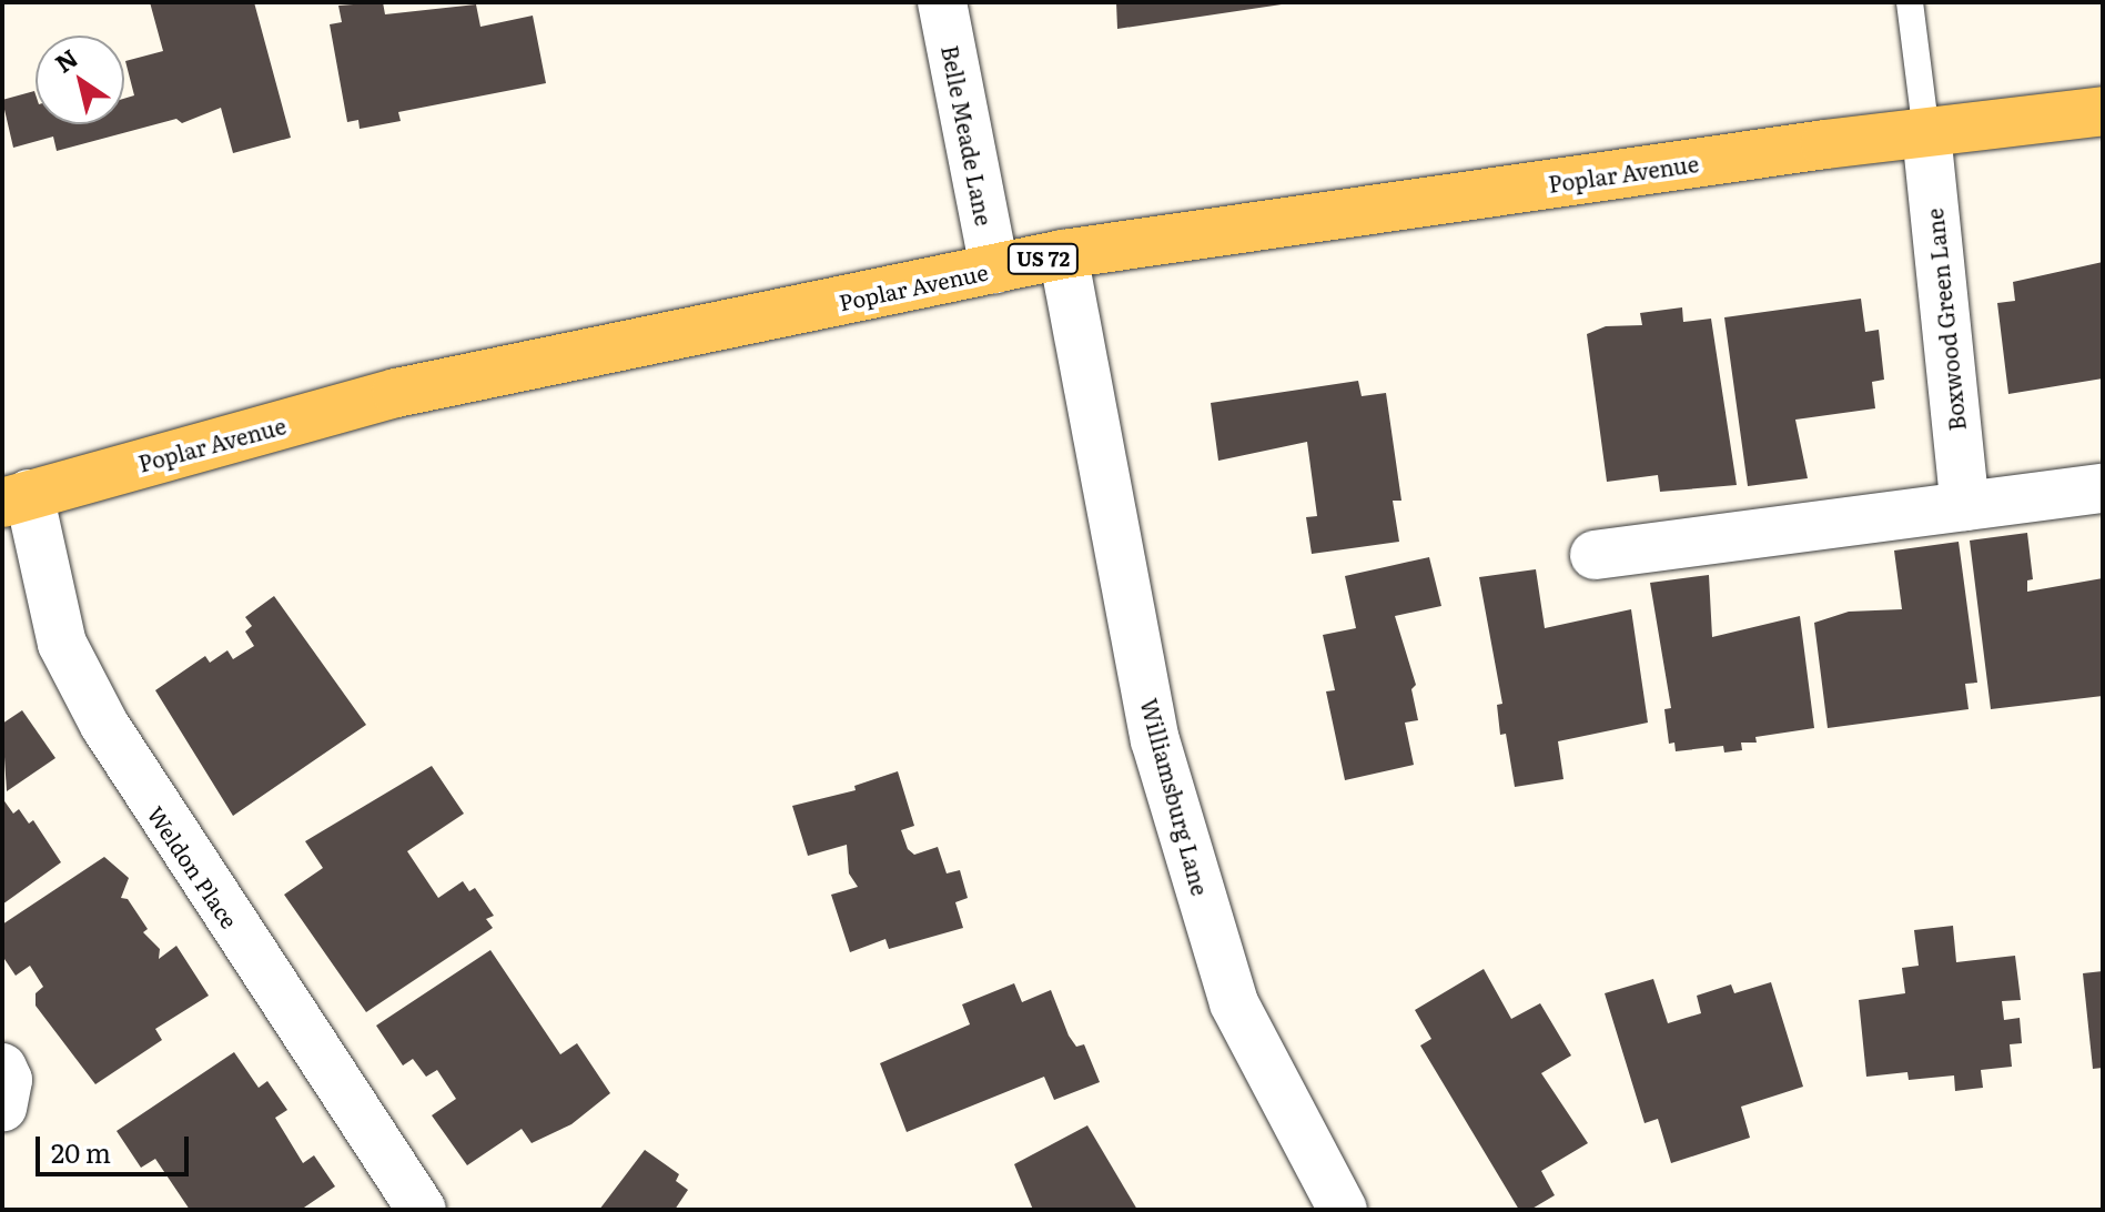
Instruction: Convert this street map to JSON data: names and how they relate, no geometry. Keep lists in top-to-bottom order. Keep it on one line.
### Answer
{"streets":{"main road":["Poplar Avenue","US 72"],"street":["Belle Meade Lane","Boxwood Green Lane","Williamsburg Lane","Weldon Place"]},"crossings":[["Belle Meade Lane","Poplar Avenue"],["Poplar Avenue","Boxwood Green Lane"],["Poplar Avenue","Williamsburg Lane"],["Poplar Avenue","Weldon Place"]],"scale_bar":"20 m","north":"top left"}
